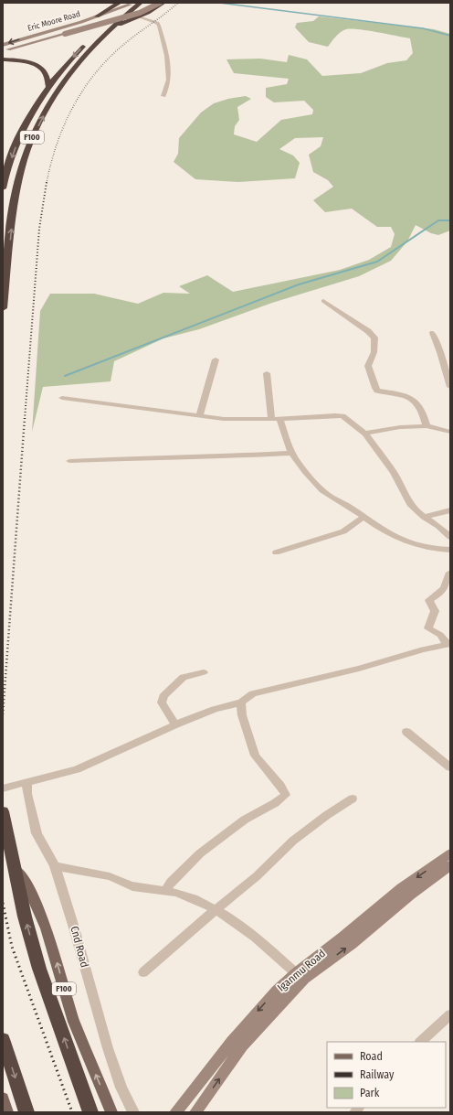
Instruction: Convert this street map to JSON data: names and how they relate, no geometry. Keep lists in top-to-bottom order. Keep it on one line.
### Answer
{"streets":{"highway":["F100"],"street":["Eric Moore Road","Cnd Road","Iganmu Road"]},"crossings":[["Eric Moore Road","F100"]],"legend":["Road","Railway","Park"]}
